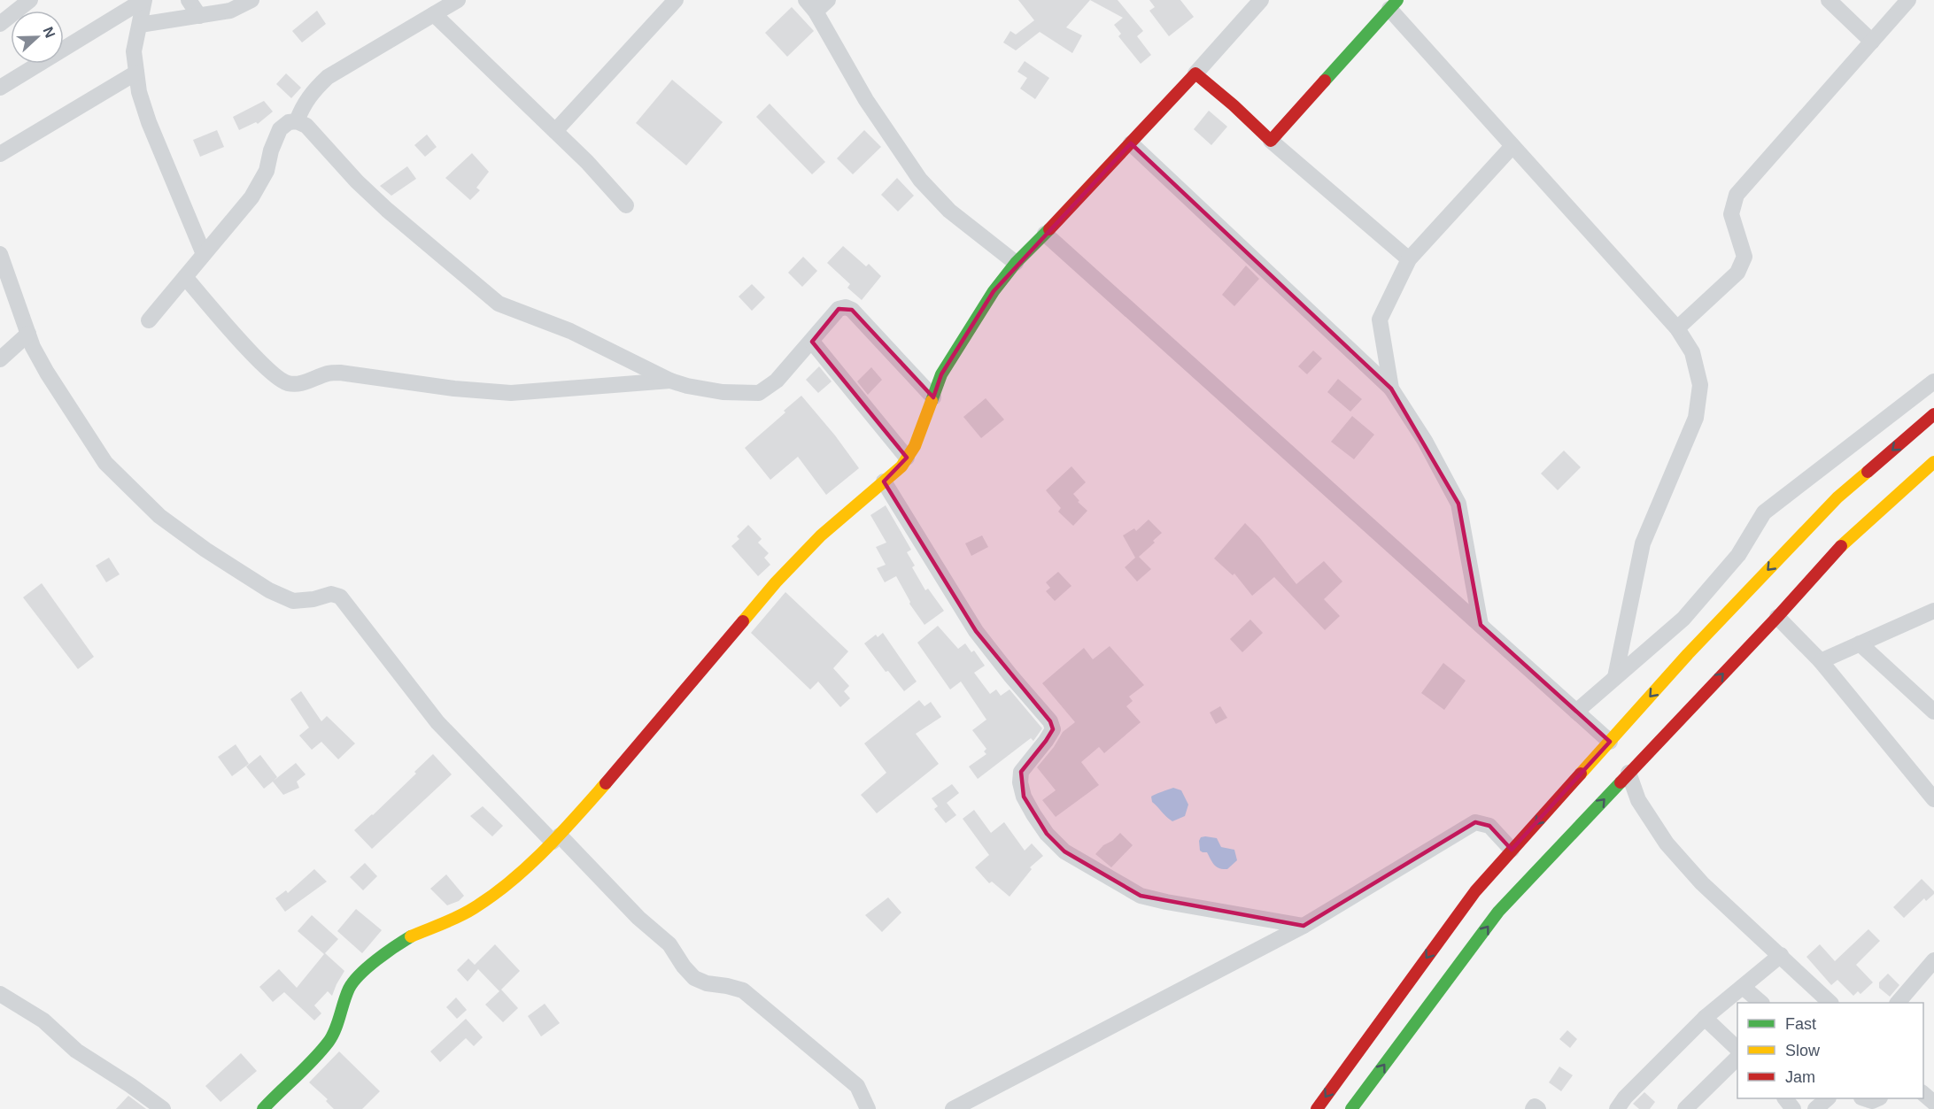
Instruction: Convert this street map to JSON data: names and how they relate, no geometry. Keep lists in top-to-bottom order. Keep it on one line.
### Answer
{"legend":["Fast","Slow","Jam"],"north":"right"}
